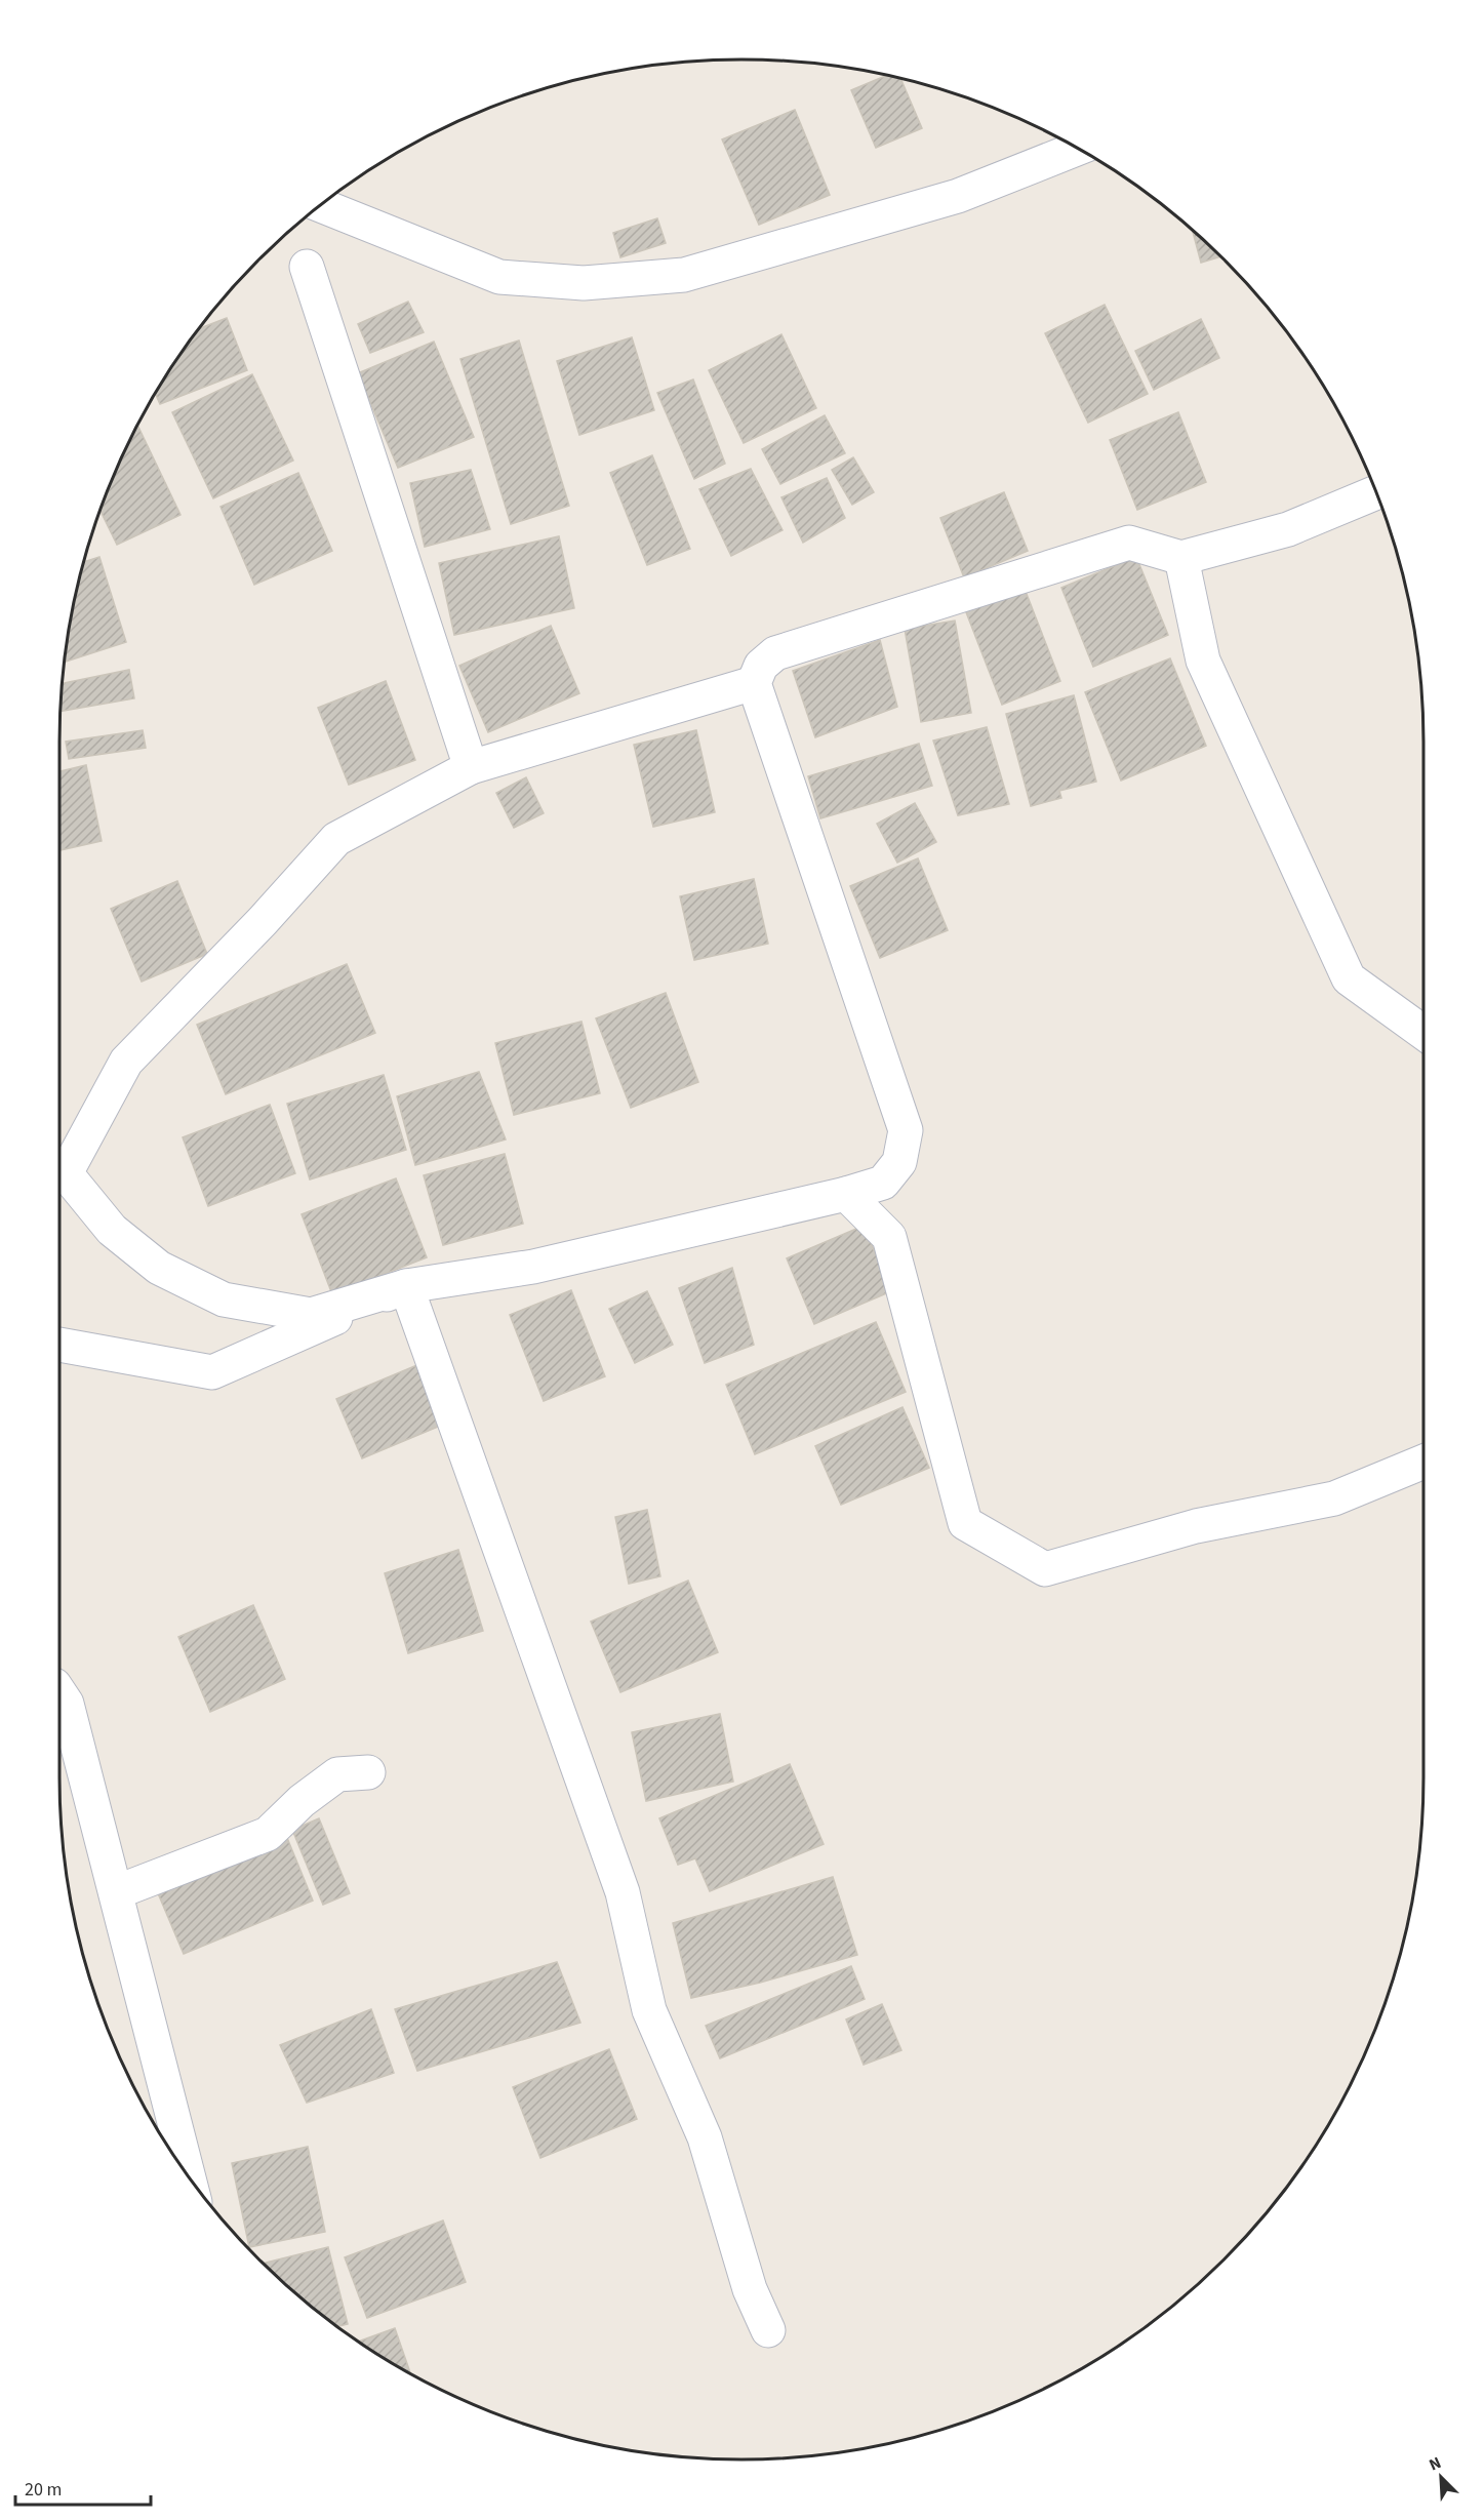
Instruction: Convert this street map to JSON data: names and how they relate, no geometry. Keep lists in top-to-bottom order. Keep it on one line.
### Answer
{"scale_bar":"20 m","north":"top left"}
